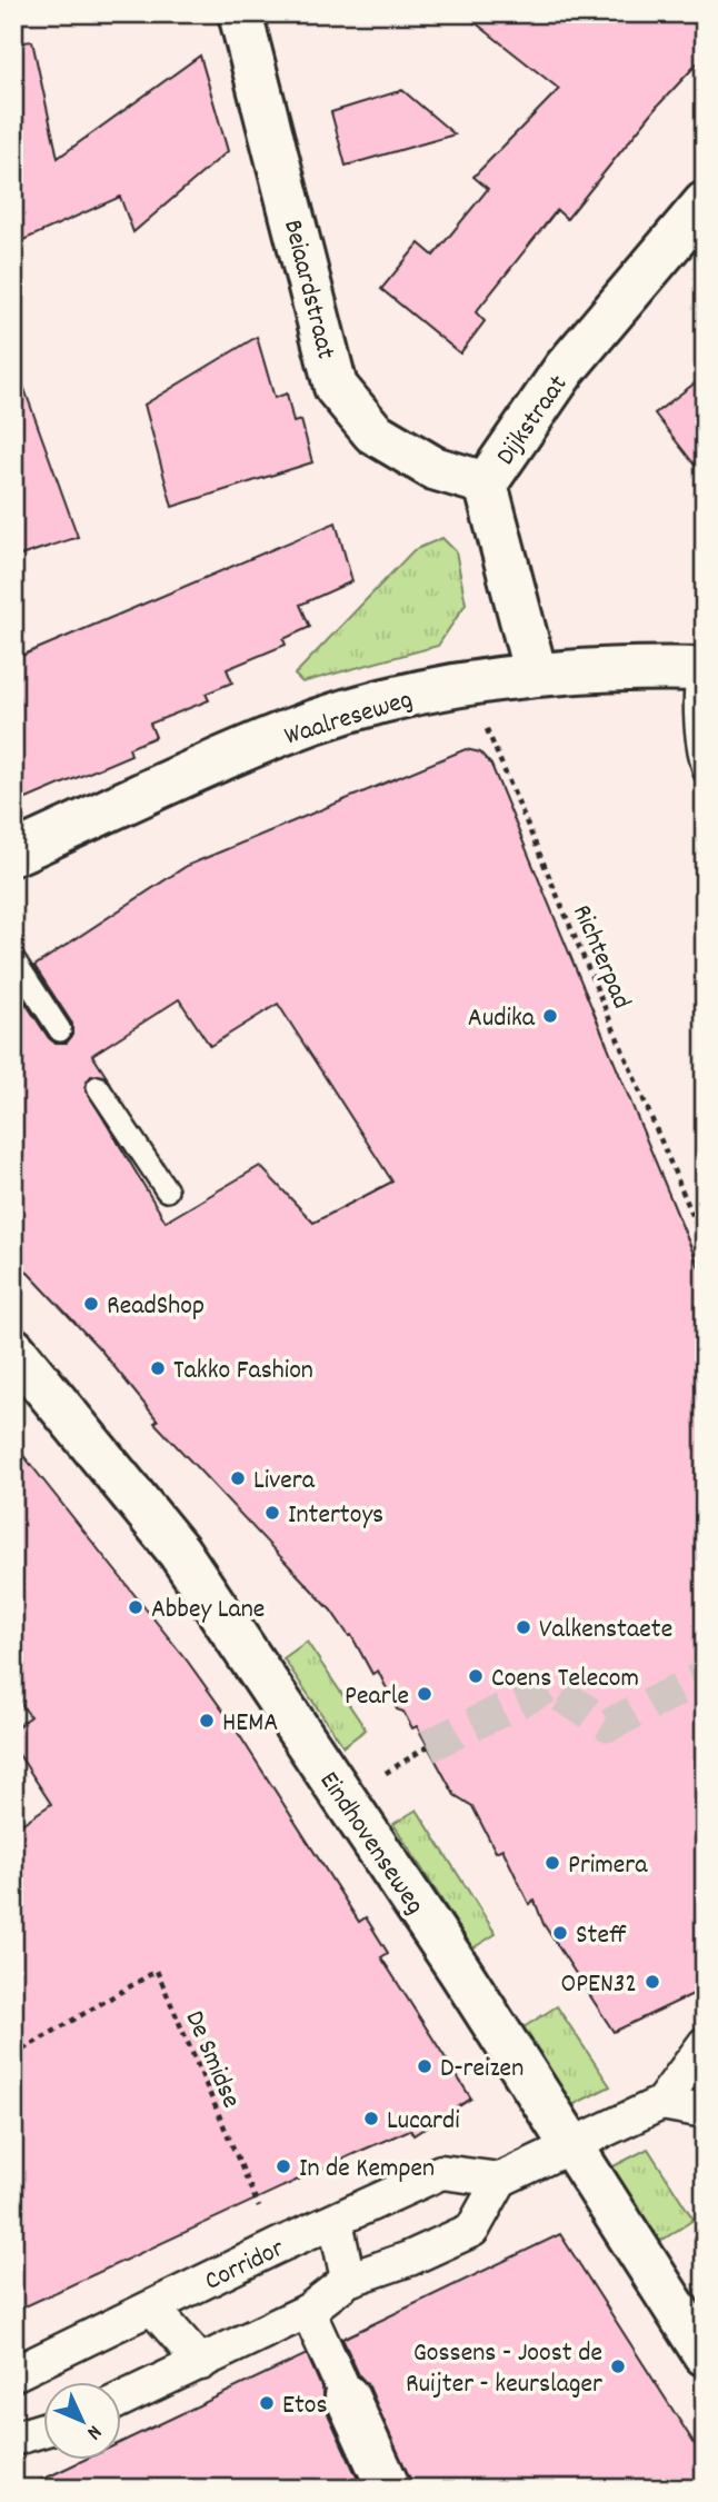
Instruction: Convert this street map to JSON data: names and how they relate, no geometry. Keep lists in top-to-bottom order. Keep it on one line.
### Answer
{"streets":{"street":["Beiaardstraat","Dijkstraat","Waalreseweg","Eindhovenseweg","Corridor"],"path":["Richterpad","De Smidse"]},"crossings":[["Beiaardstraat","Dijkstraat"],["Dijkstraat","Waalreseweg"],["Waalreseweg","Richterpad"],["De Smidse","Corridor"]],"places":["Audika","ReadShop","Takko Fashion","Livera","Intertoys","Abbey Lane","Valkenstaete","Coens Telecom","Pearle","HEMA","Primera","Steff","OPEN32","D-reizen","Lucardi","In de Kempen","Gossens - Joost de Ruijter - keurslager","Etos"],"north":"bottom right"}
